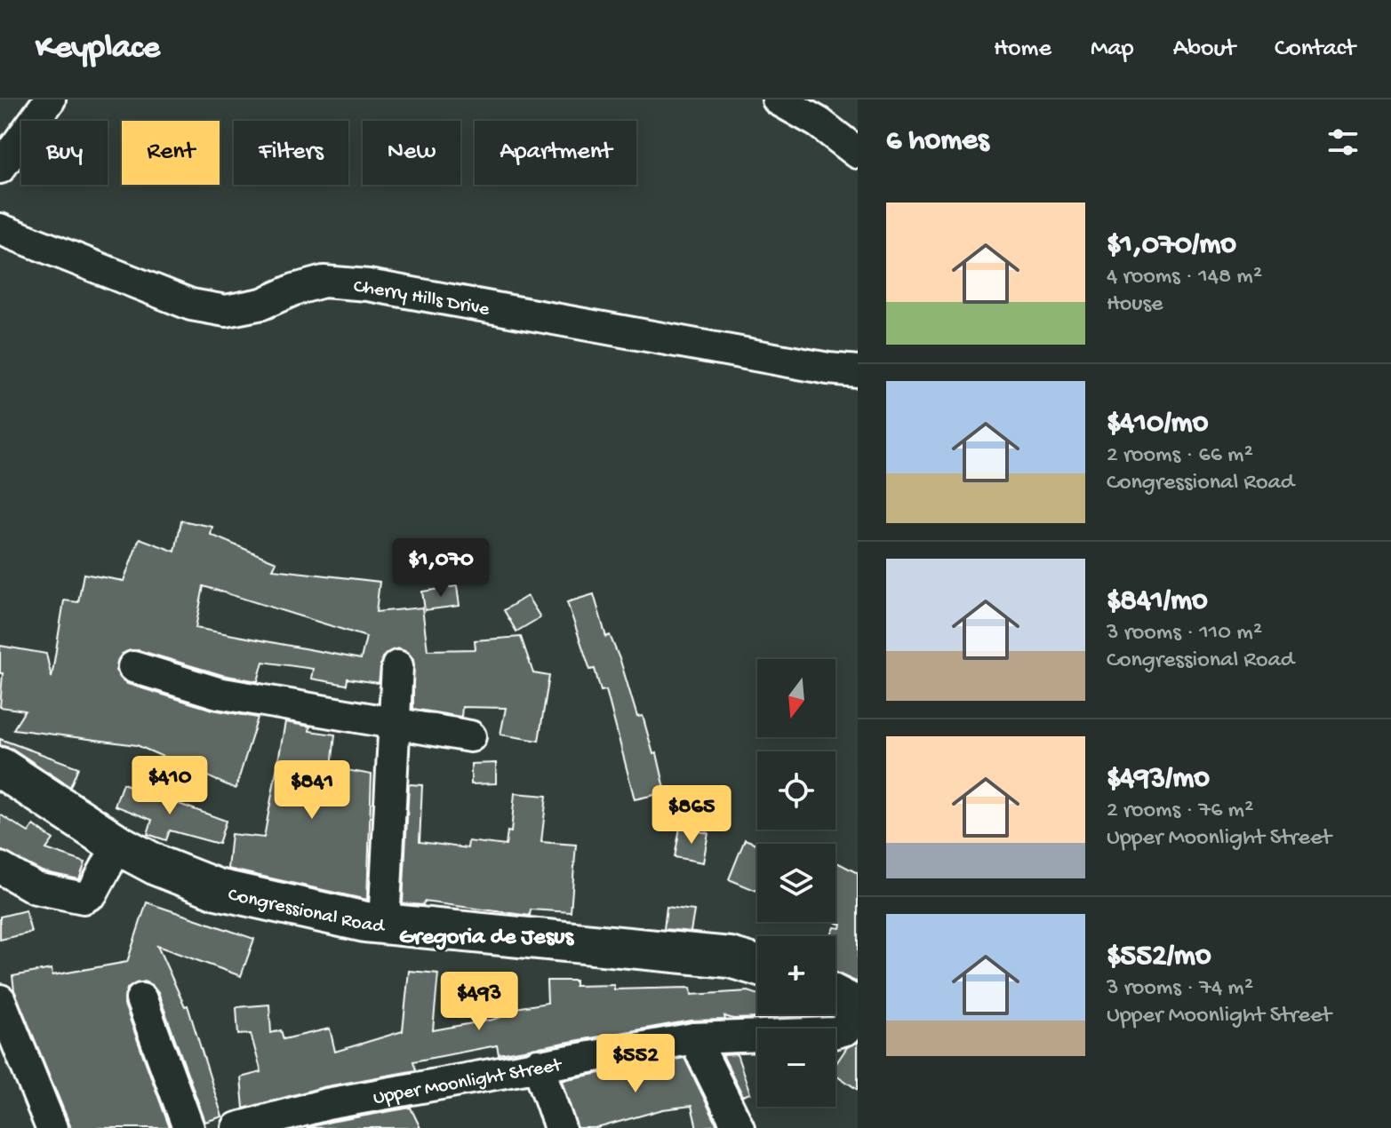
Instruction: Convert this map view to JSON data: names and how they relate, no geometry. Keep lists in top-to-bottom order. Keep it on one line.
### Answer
{"streets":{"main road":["Congressional Road"],"street":["Cherry Hills Drive","Upper Moonlight Street"]},"districts":["Gregoria de Jesus"],"north":"bottom","page":{"header":"Keyplace","nav":["Home","Map","About","Contact"],"heading":"6 homes","chip":["Buy","Rent","Filters","New","Apartment"],"list":[{"name":"$1,070/mo","note":"4 rooms · 148 m² · House"},{"name":"$410/mo","note":"2 rooms · 66 m² · Congressional Road"},{"name":"$841/mo","note":"3 rooms · 110 m² · Congressional Road"},{"name":"$493/mo","note":"2 rooms · 76 m² · Upper Moonlight Street"},{"name":"$552/mo","note":"3 rooms · 74 m² · Upper Moonlight Street"}],"price":["$1,070","$410","$841","$865","$493","$552"],"map_buttons":["+","−"]}}
